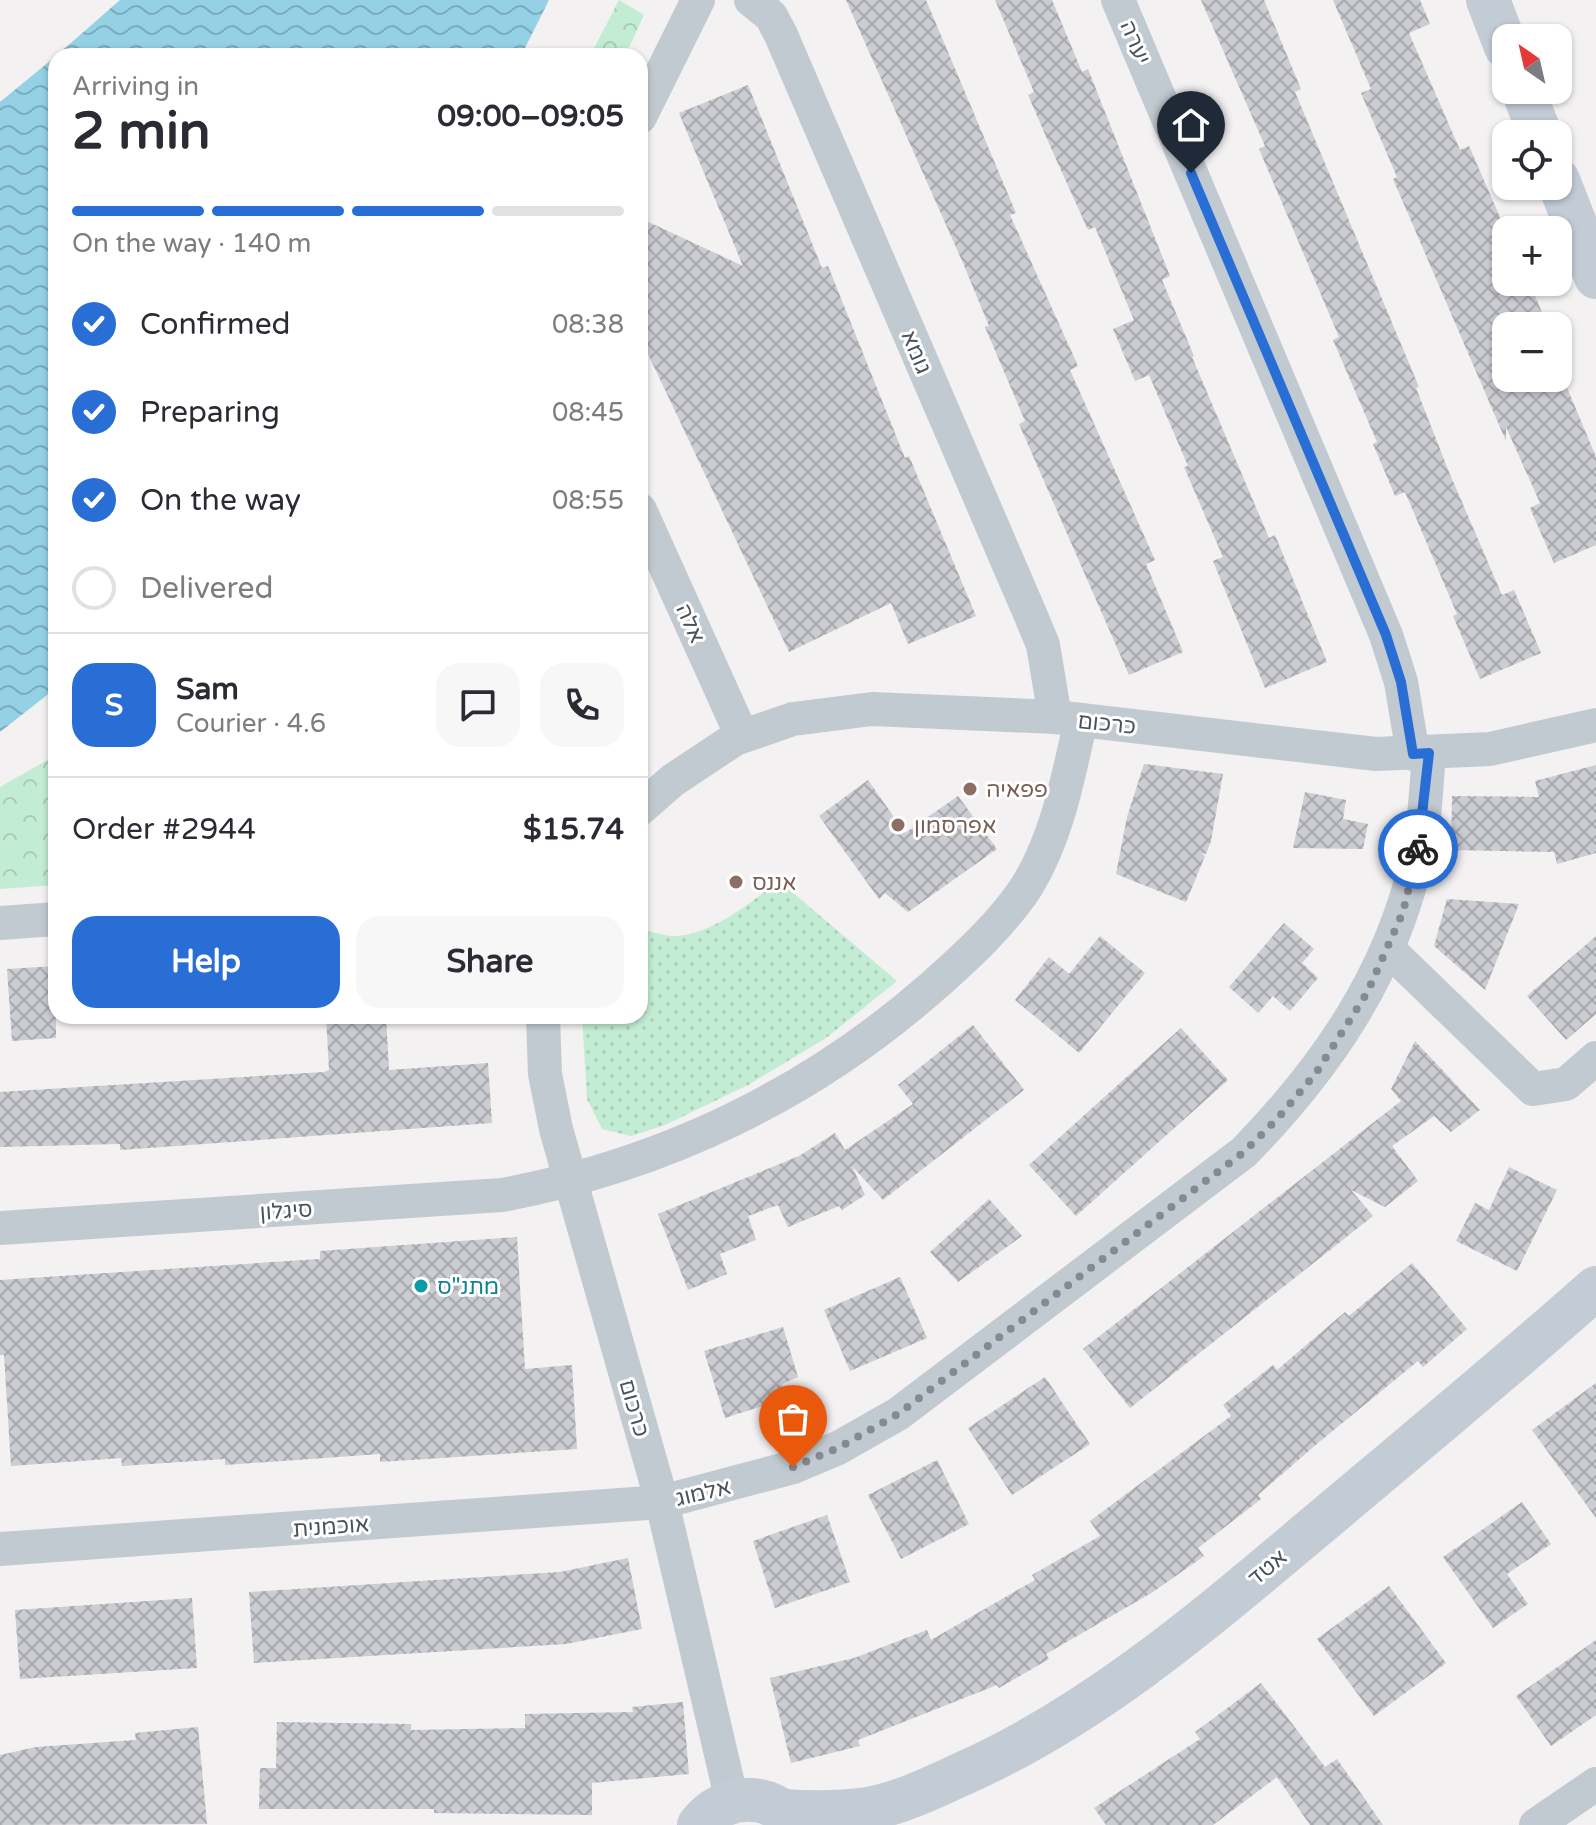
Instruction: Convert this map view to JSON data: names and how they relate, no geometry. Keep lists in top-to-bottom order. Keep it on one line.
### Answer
{"streets":{"street":["יערה","גומא","אלה","כרכום","סיגלון","אלמוג","אוכמנית","אטד"]},"crossings":[["יערה","כרכום"],["יערה","אלמוג"],["גומא","כרכום"],["אלה","כרכום"],["כרכום","סיגלון"],["כרכום","אלמוג"],["כרכום","אוכמנית"],["כרכום","אטד"],["אלמוג","אוכמנית"]],"places":["פפאיה","אפרסמון","אננס","מתנ\"ס"],"north":"top left","page":{"map_buttons":["+","−"],"heading":["2 min","Arriving in","09:00–09:05"],"panel":["Sam","Courier · 4.6","Order #2944","$15.74"],"bar":"On the way · 140 m","list":[["Confirmed","08:38"],["Preparing","08:45"],["On the way","08:55"],"Delivered"],"round":"S","buttons":["Help","Share"]}}
